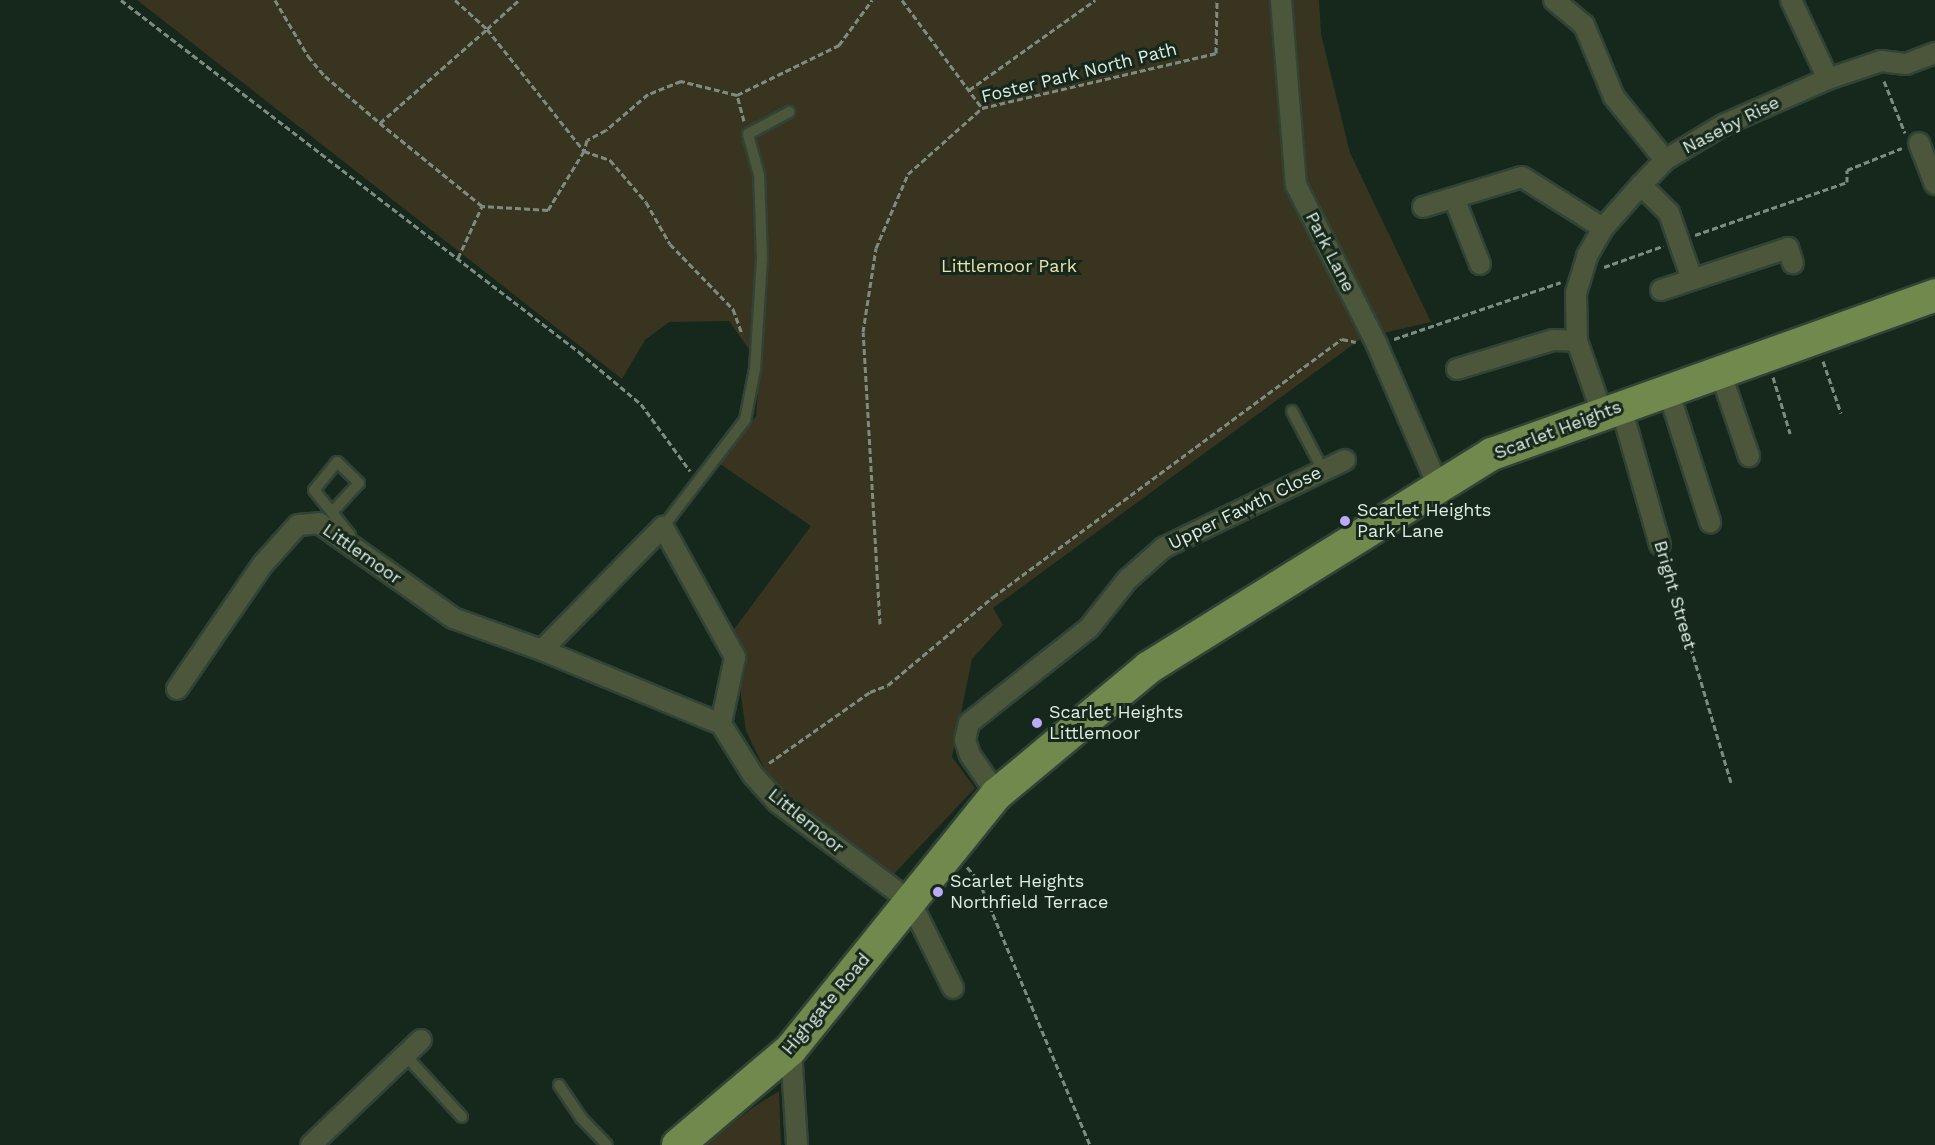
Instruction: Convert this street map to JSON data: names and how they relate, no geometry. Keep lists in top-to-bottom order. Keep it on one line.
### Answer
{"streets":{"main road":["Scarlet Heights","Highgate Road"],"street":["Naseby Rise","Park Lane","Upper Fawth Close","Littlemoor","Bright Street"],"path":["Foster Park North Path"]},"crossings":[["Naseby Rise","Scarlet Heights"],["Naseby Rise","Bright Street"],["Park Lane","Scarlet Heights"],["Scarlet Heights","Upper Fawth Close"],["Scarlet Heights","Bright Street"],["Scarlet Heights","Highgate Road"],["Littlemoor","Highgate Road"]],"parks":["Littlemoor Park"],"places":["Scarlet Heights Park Lane","Scarlet Heights Littlemoor","Scarlet Heights Northfield Terrace"]}
